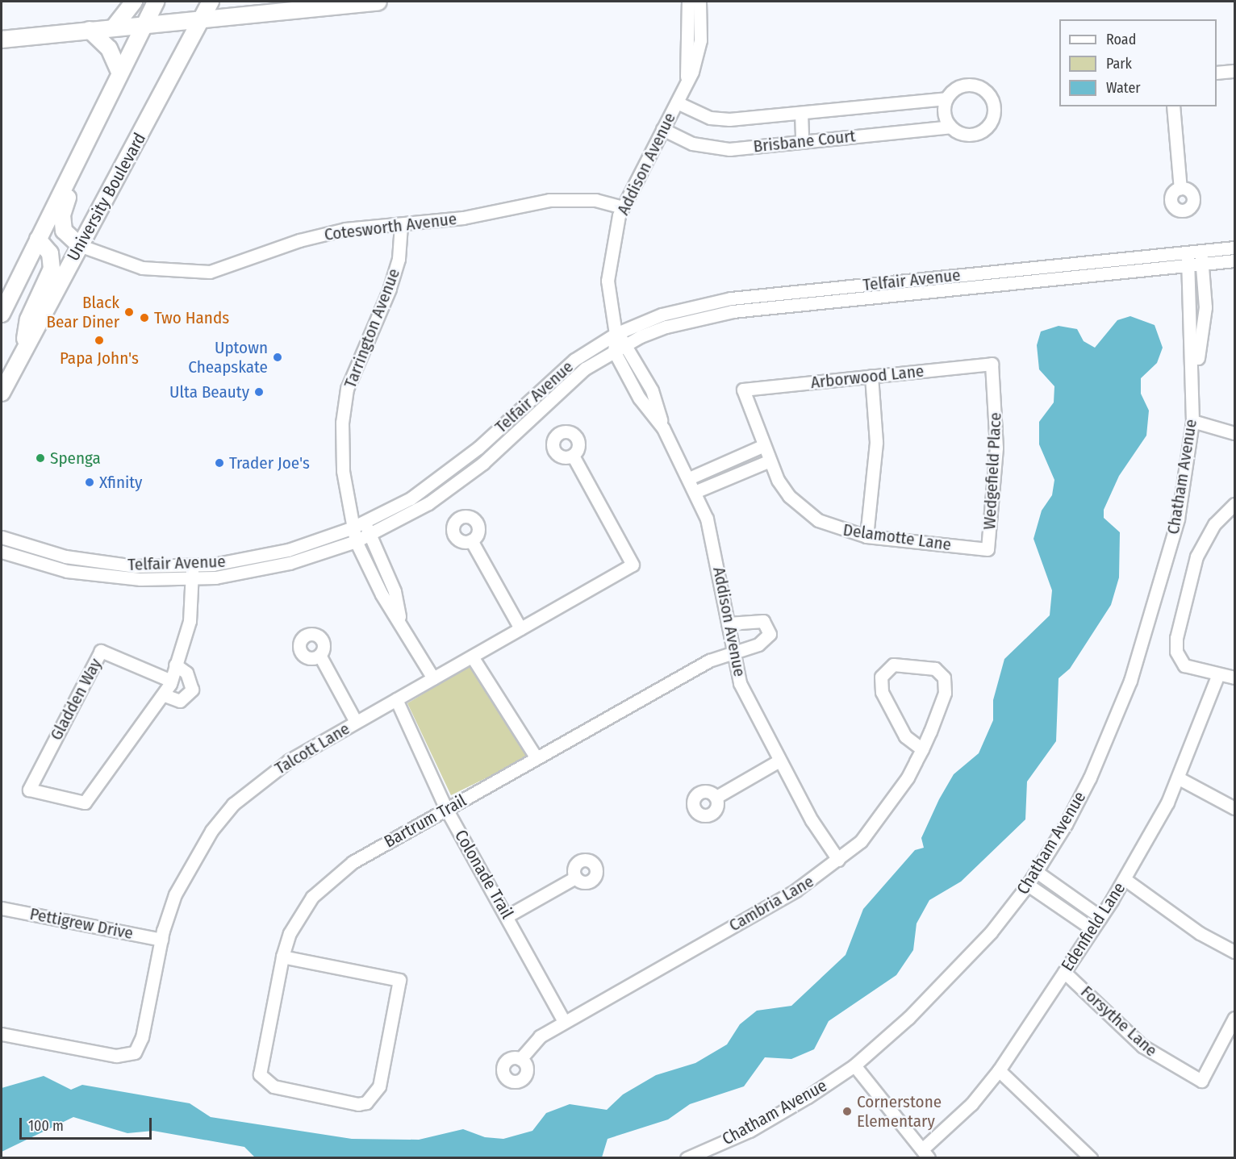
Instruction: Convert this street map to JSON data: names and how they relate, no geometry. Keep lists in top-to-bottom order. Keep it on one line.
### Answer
{"streets":{"main road":["University Boulevard"],"street":["Brisbane Court","Addison Avenue","Cotesworth Avenue","Telfair Avenue","Tarrington Avenue","Arborwood Lane","Wedgefield Place","Chatham Avenue","Delamotte Lane","Gladden Way","Talcott Lane","Bartrum Trail","Colonade Trail","Cambria Lane","Pettigrew Drive","Edenfield Lane","Forsythe Lane"]},"crossings":[["Brisbane Court","Addison Avenue"],["Addison Avenue","Cotesworth Avenue"],["Addison Avenue","Telfair Avenue"],["Addison Avenue","Bartrum Trail"],["Addison Avenue","Cambria Lane"],["University Boulevard","Cotesworth Avenue"],["Cotesworth Avenue","Tarrington Avenue"],["Telfair Avenue","Tarrington Avenue"],["Telfair Avenue","Chatham Avenue"],["Tarrington Avenue","Talcott Lane"],["Arborwood Lane","Wedgefield Place"],["Arborwood Lane","Delamotte Lane"],["Wedgefield Place","Delamotte Lane"],["Talcott Lane","Colonade Trail"],["Talcott Lane","Pettigrew Drive"],["Bartrum Trail","Colonade Trail"],["Colonade Trail","Cambria Lane"],["Edenfield Lane","Forsythe Lane"]],"places":["Black Bear Diner","Two Hands","Papa John's","Uptown Cheapskate","Ulta Beauty","Spenga","Trader Joe's","Xfinity","Cornerstone Elementary"],"legend":["Road","Park","Water"],"scale_bar":"100 m"}
